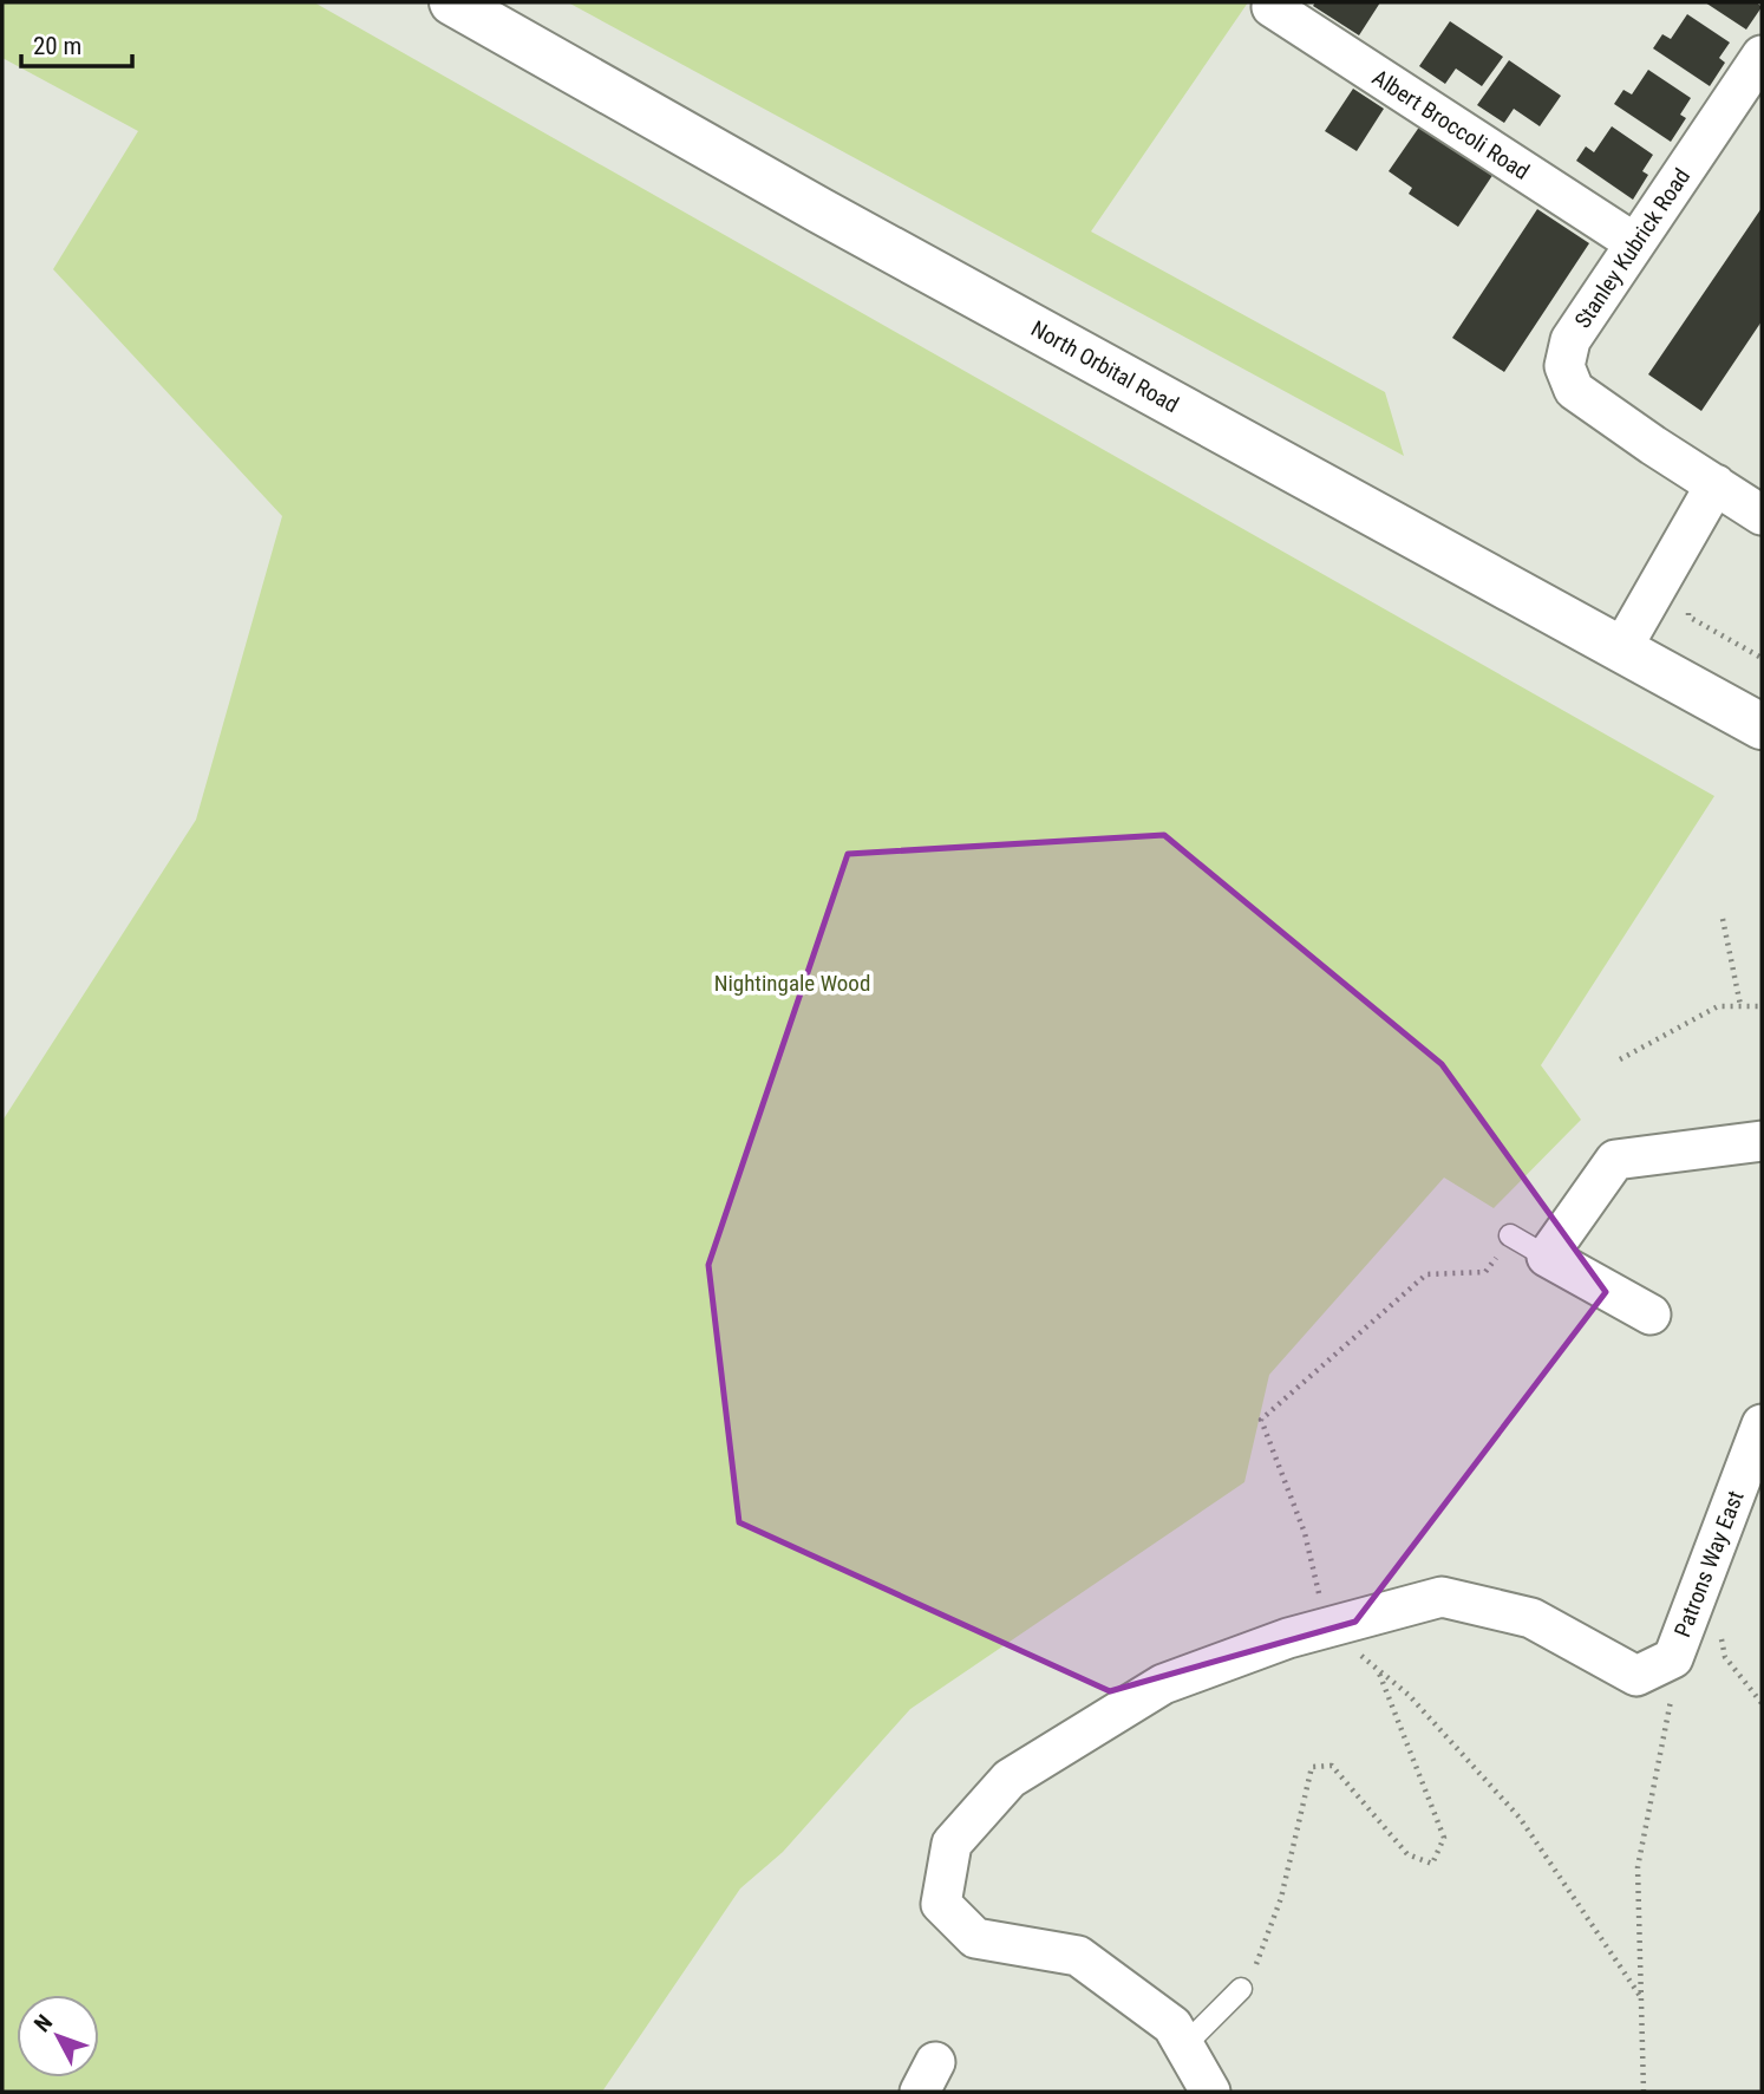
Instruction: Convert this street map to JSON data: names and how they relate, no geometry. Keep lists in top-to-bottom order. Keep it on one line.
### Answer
{"streets":{"main road":["North Orbital Road"],"street":["Albert Broccoli Road","Stanley Kubrick Road","Patrons Way East"]},"crossings":[["Albert Broccoli Road","Stanley Kubrick Road"]],"parks":["Nightingale Wood"],"scale_bar":"20 m","north":"top left"}
